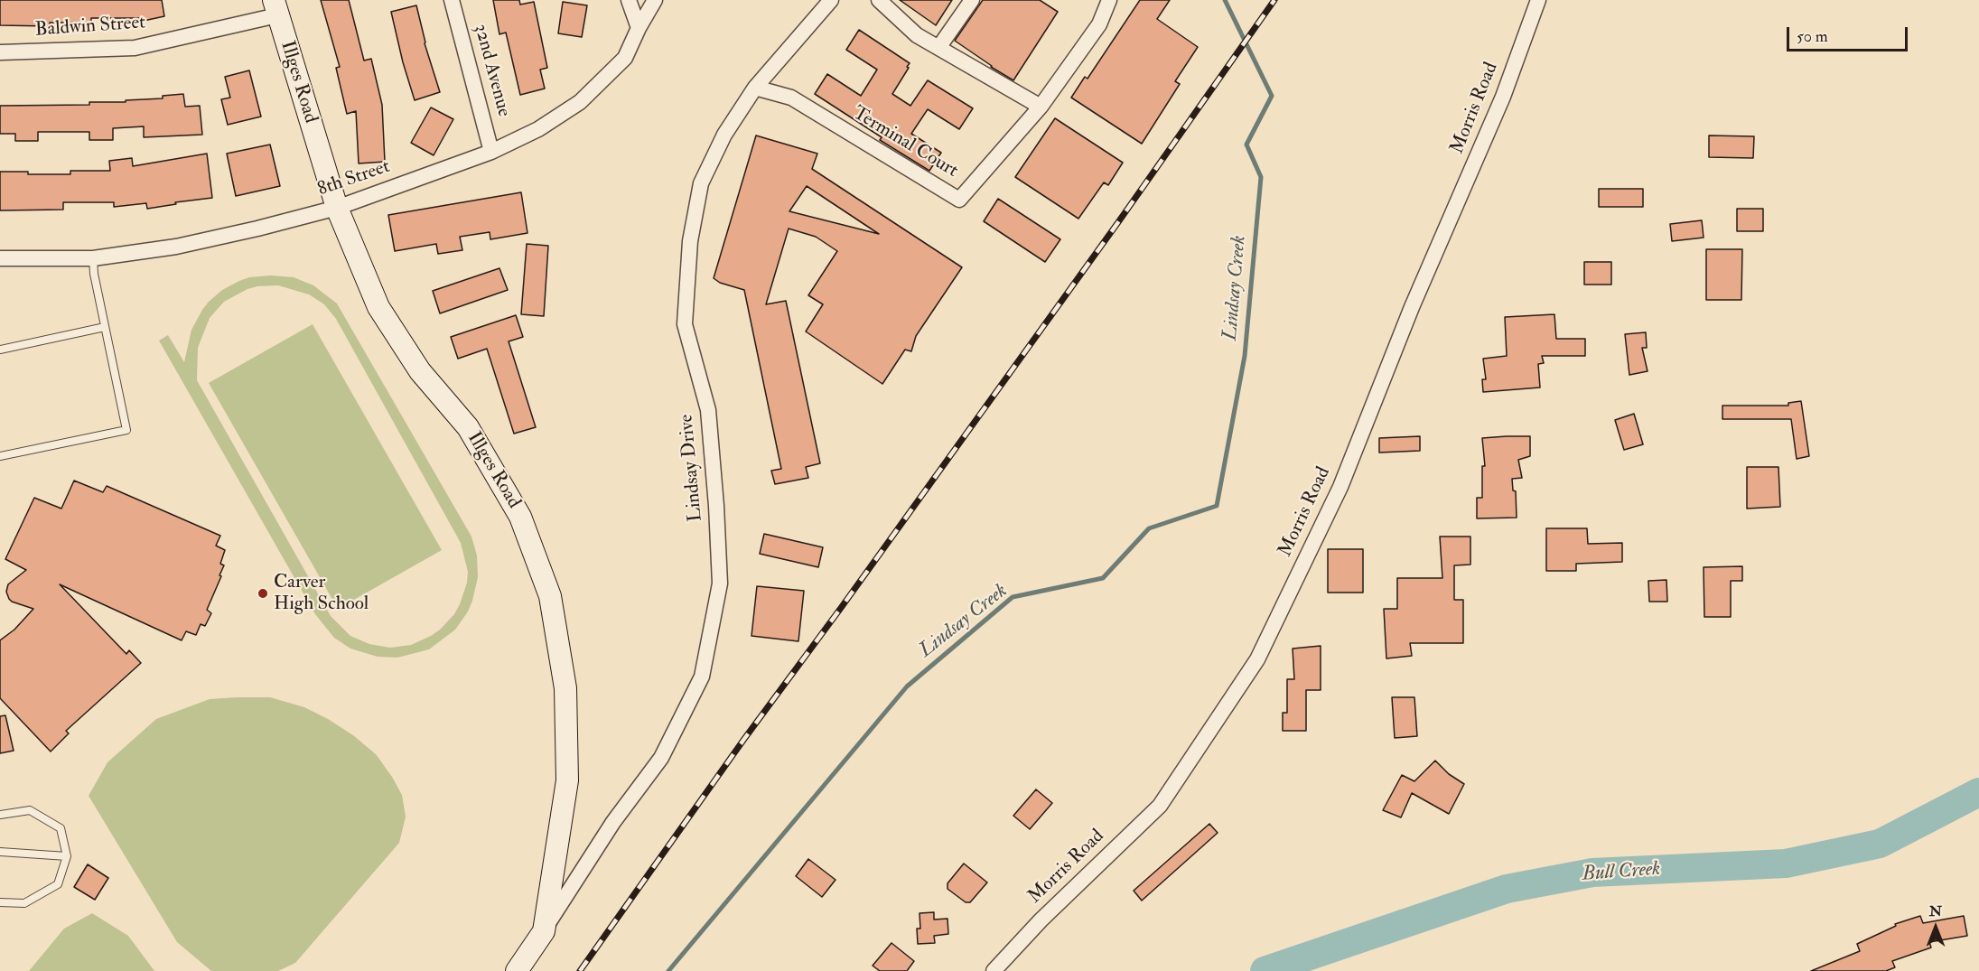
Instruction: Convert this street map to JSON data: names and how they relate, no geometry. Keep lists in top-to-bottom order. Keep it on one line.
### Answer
{"streets":{"street":["Baldwin Street","32nd Avenue","Illges Road","Morris Road","Terminal Court","8th Street","Lindsay Drive"]},"crossings":[["Baldwin Street","Illges Road"],["32nd Avenue","8th Street"],["Illges Road","8th Street"],["Illges Road","Lindsay Drive"],["Terminal Court","Lindsay Drive"]],"water":["Lindsay Creek","Bull Creek"],"places":["Carver High School"],"scale_bar":"50 m","north":"top"}
